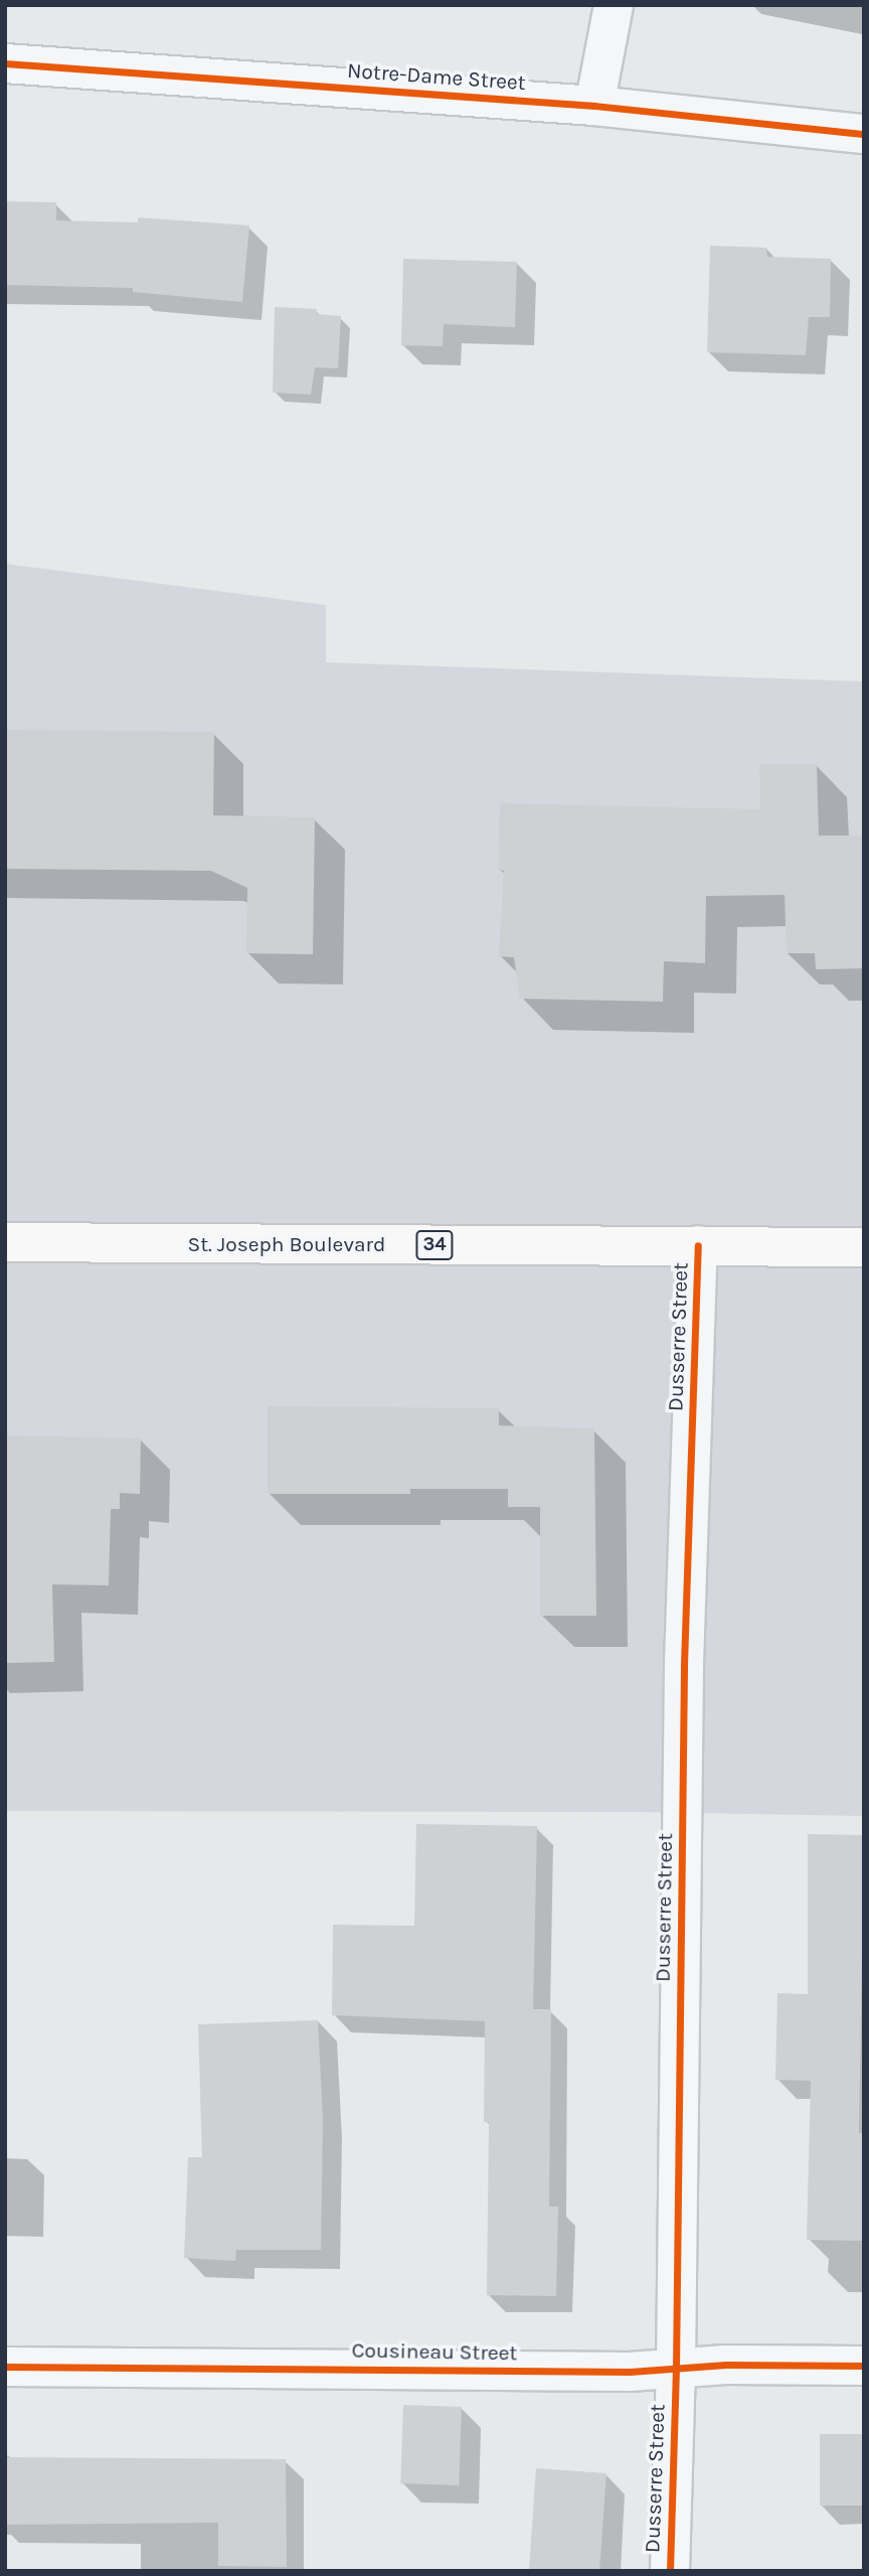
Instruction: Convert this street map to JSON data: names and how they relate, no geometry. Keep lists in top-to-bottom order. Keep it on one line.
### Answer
{"streets":{"main road":["St. Joseph Boulevard","34"],"street":["Notre-Dame Street","Dusserre Street","Cousineau Street"]},"crossings":[["St. Joseph Boulevard","Dusserre Street"],["Dusserre Street","Cousineau Street"]]}
